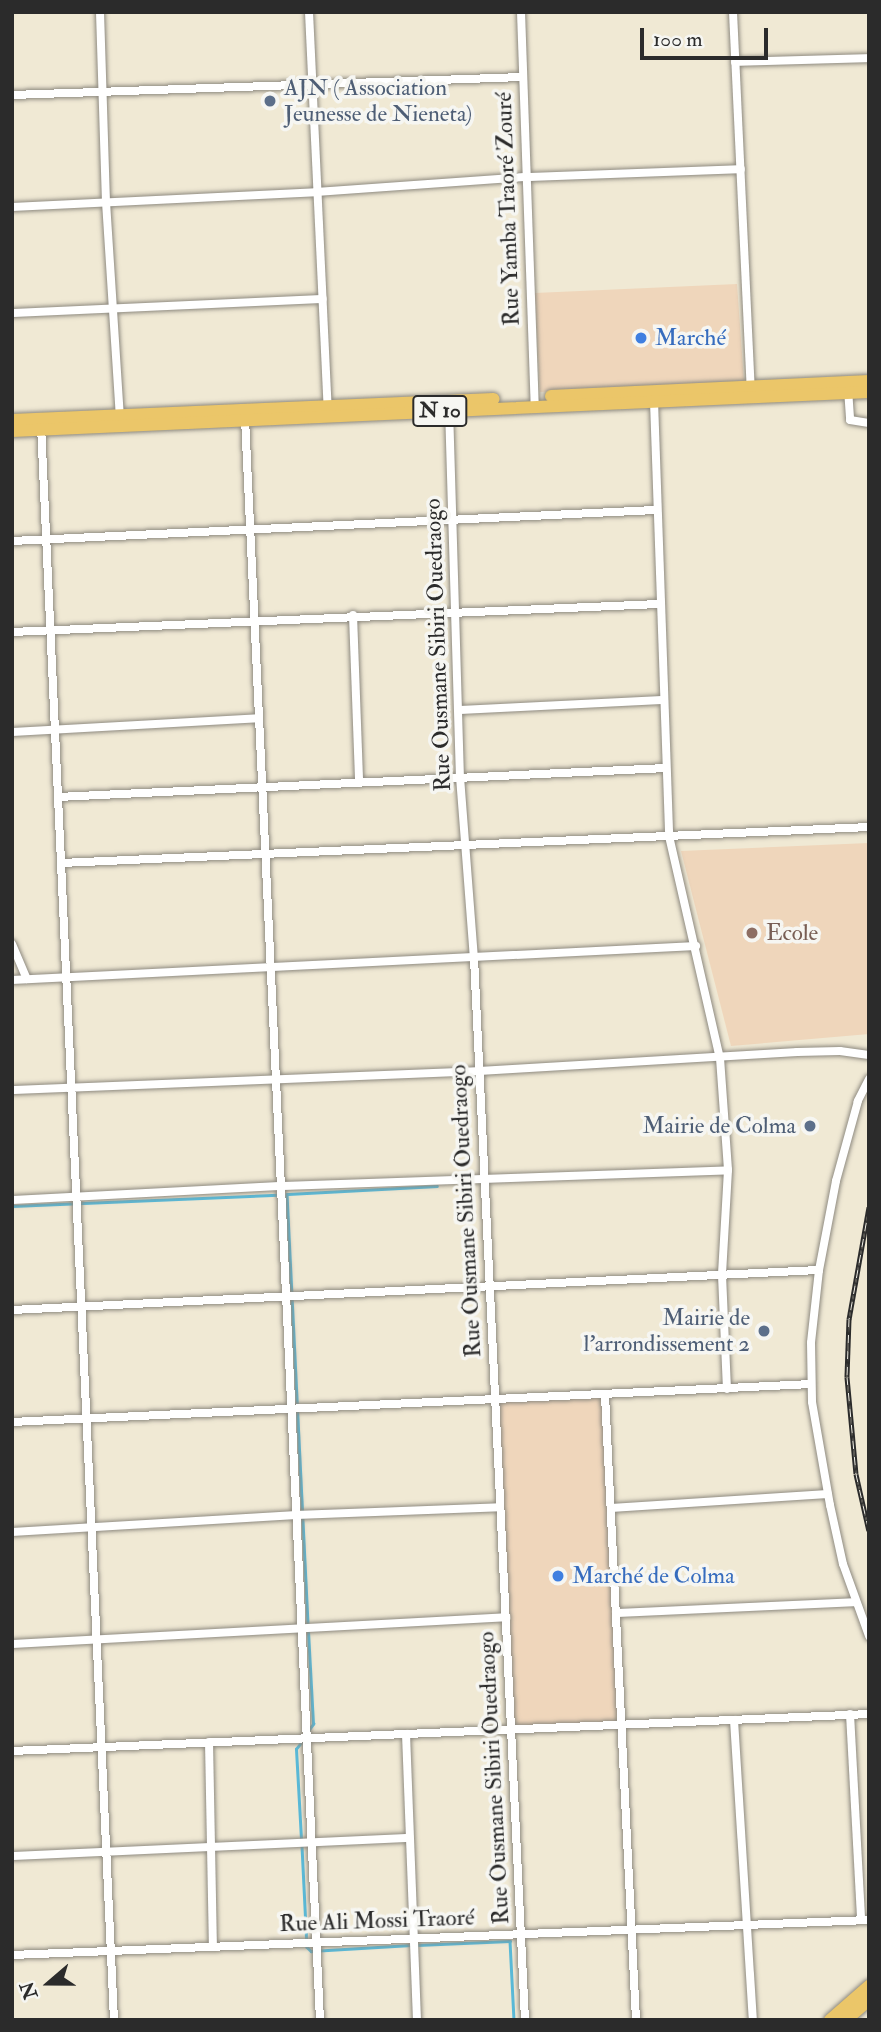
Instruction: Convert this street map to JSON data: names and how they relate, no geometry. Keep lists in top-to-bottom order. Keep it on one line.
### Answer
{"streets":{"main road":["N 10"],"street":["Rue Yamba Traoré Zouré","Rue Ousmane Sibiri Ouedraogo","Rue Ali Mossi Traoré"]},"crossings":[["Rue Yamba Traoré Zouré","N 10"],["N 10","Rue Ousmane Sibiri Ouedraogo"],["Rue Ousmane Sibiri Ouedraogo","Rue Ali Mossi Traoré"]],"places":["AJN ( Association Jeunesse de Nieneta)","Marché","Ecole","Mairie de Colma","Mairie de l'arrondissement 2","Marché de Colma"],"scale_bar":"100 m","north":"left"}
